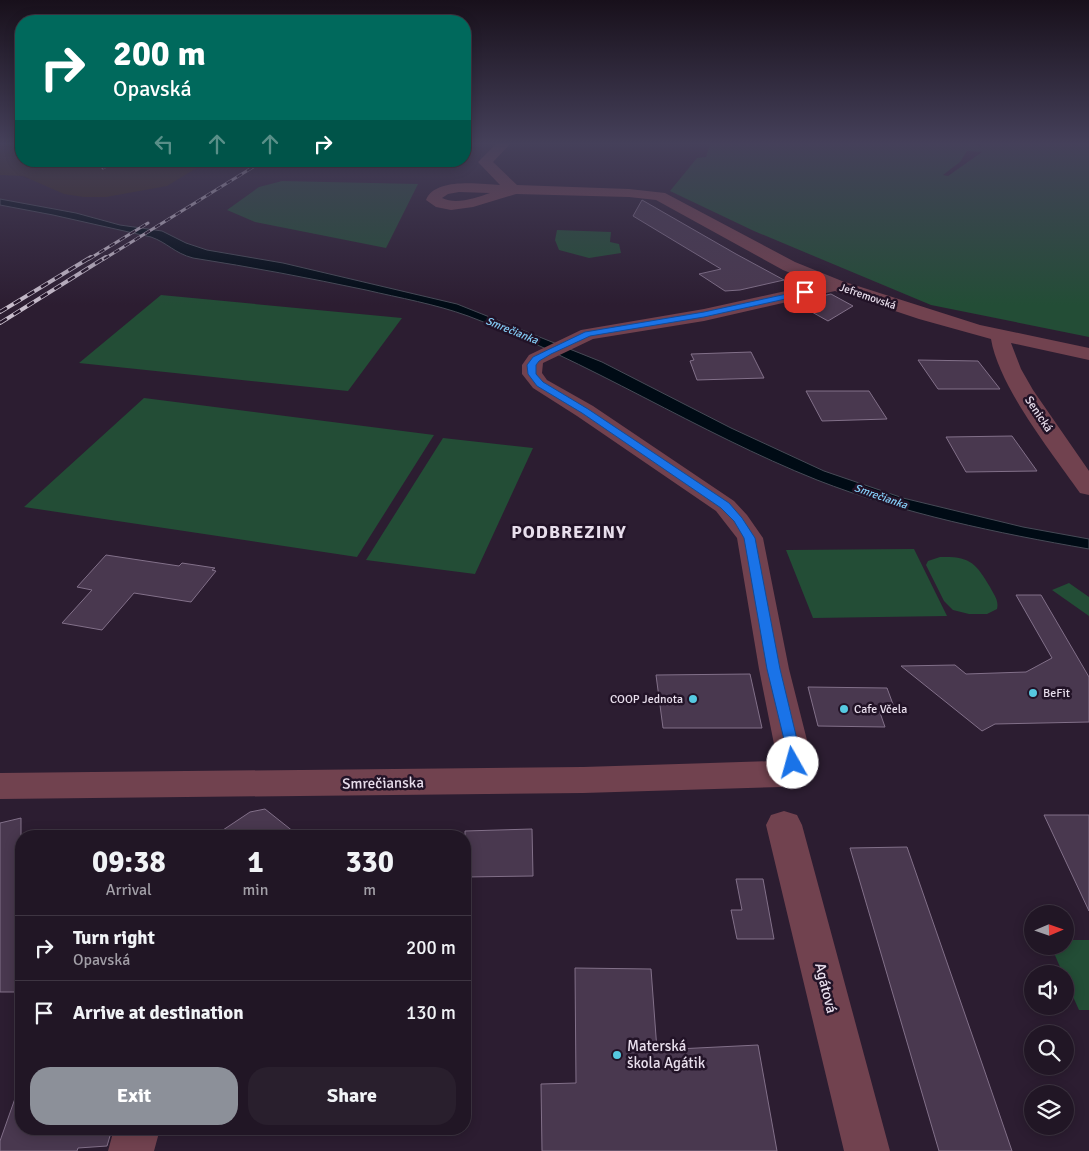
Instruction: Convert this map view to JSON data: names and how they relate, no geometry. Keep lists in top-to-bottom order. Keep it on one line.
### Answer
{"streets":{"street":["Jefremovská","Senická","Smrečianska","Agátová"]},"crossings":[["Jefremovská","Senická"],["Jefremovská","Smrečianska"]],"districts":["PODBREZINY"],"water":["Smrečianka"],"places":["BeFit","COOP Jednota","Cafe Včela","Materská škola Agátik"],"north":"right","page":{"turn":["200 m","Opavská"],"eta":["09:38","Arrival","1","min","330","m"],"list":[{"name":"Turn right","note":"Opavská","value":"200 m"},{"name":"Arrive at destination","value":"130 m"}],"buttons":["Exit","Share"]}}
